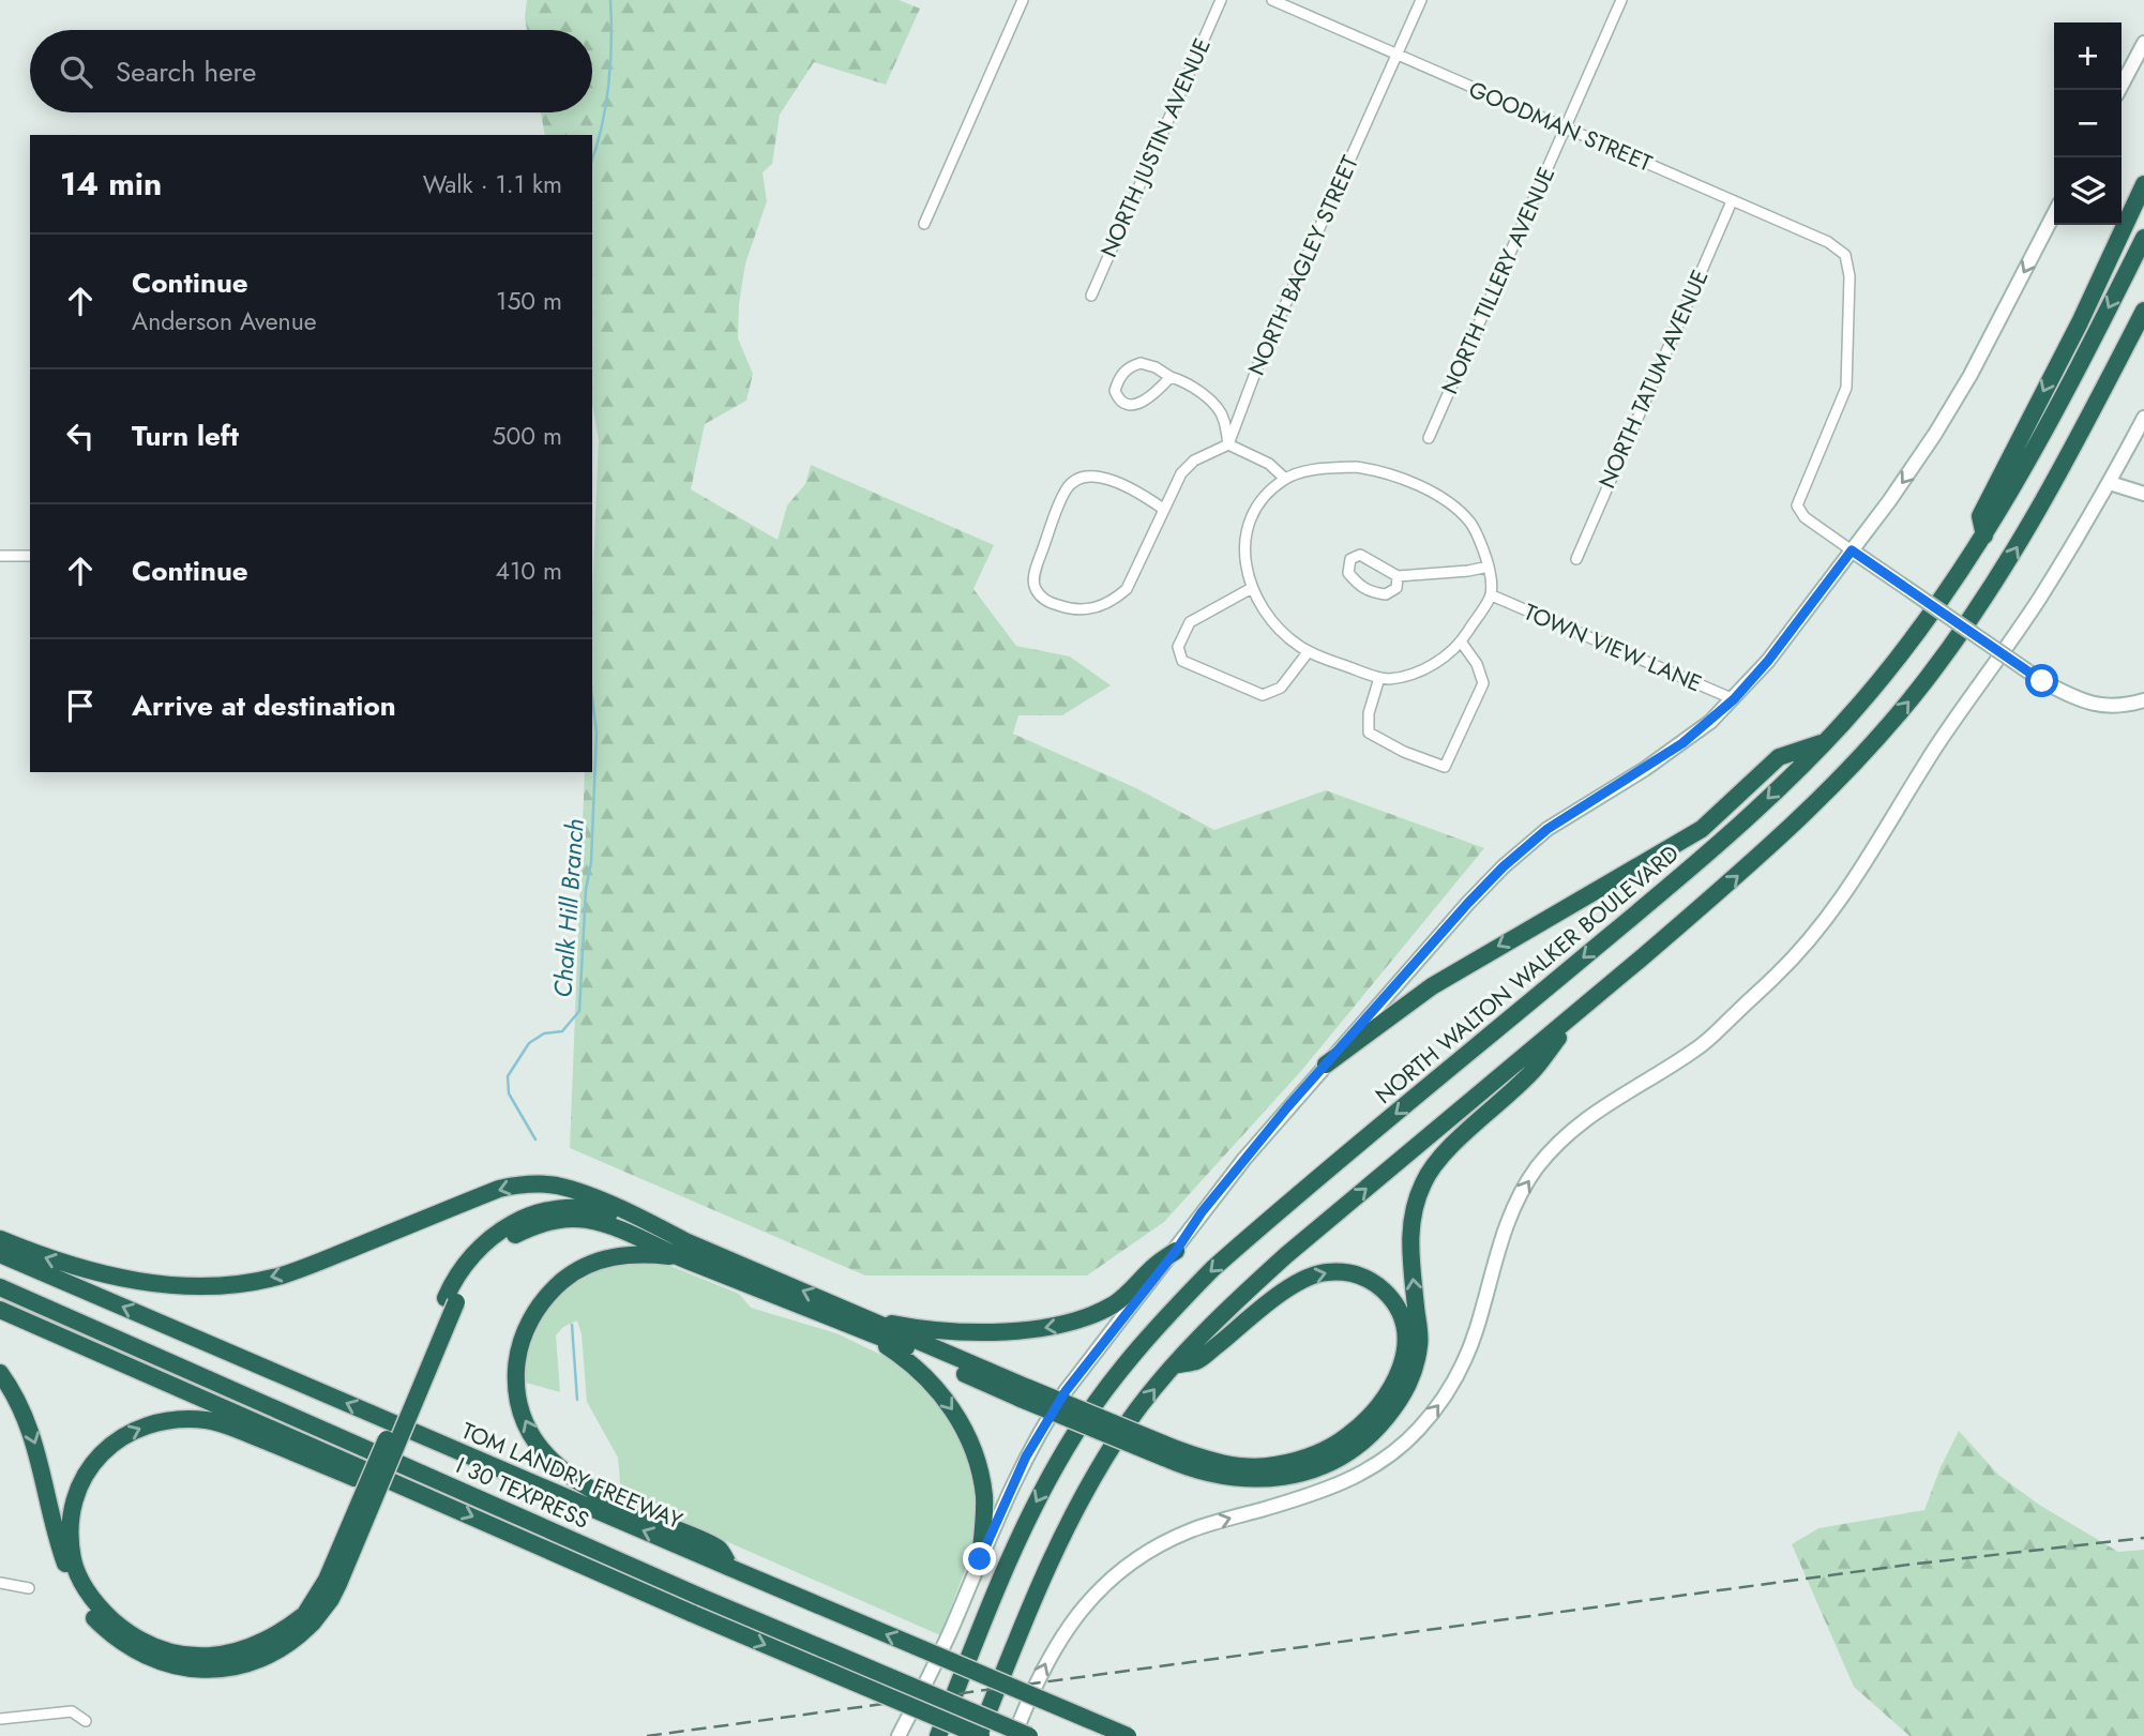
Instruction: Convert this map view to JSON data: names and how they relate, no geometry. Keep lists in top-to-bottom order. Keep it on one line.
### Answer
{"streets":{"highway":["NORTH WALTON WALKER BOULEVARD","TOM LANDRY FREEWAY","I 30 TEXPRESS"],"street":["GOODMAN STREET","NORTH JUSTIN AVENUE","NORTH BAGLEY STREET","NORTH TILLERY AVENUE","NORTH TATUM AVENUE","TOWN VIEW LANE"]},"crossings":[["GOODMAN STREET","NORTH BAGLEY STREET"],["GOODMAN STREET","NORTH TILLERY AVENUE"],["GOODMAN STREET","NORTH TATUM AVENUE"]],"water":["Chalk Hill Branch"],"page":{"map_buttons":["+","−"],"search":"Search here","heading":["14 min","Walk · 1.1 km"],"list":[["Continue","Anderson Avenue","150 m"],["Turn left","500 m"],["Continue","410 m"],"Arrive at destination"]}}
